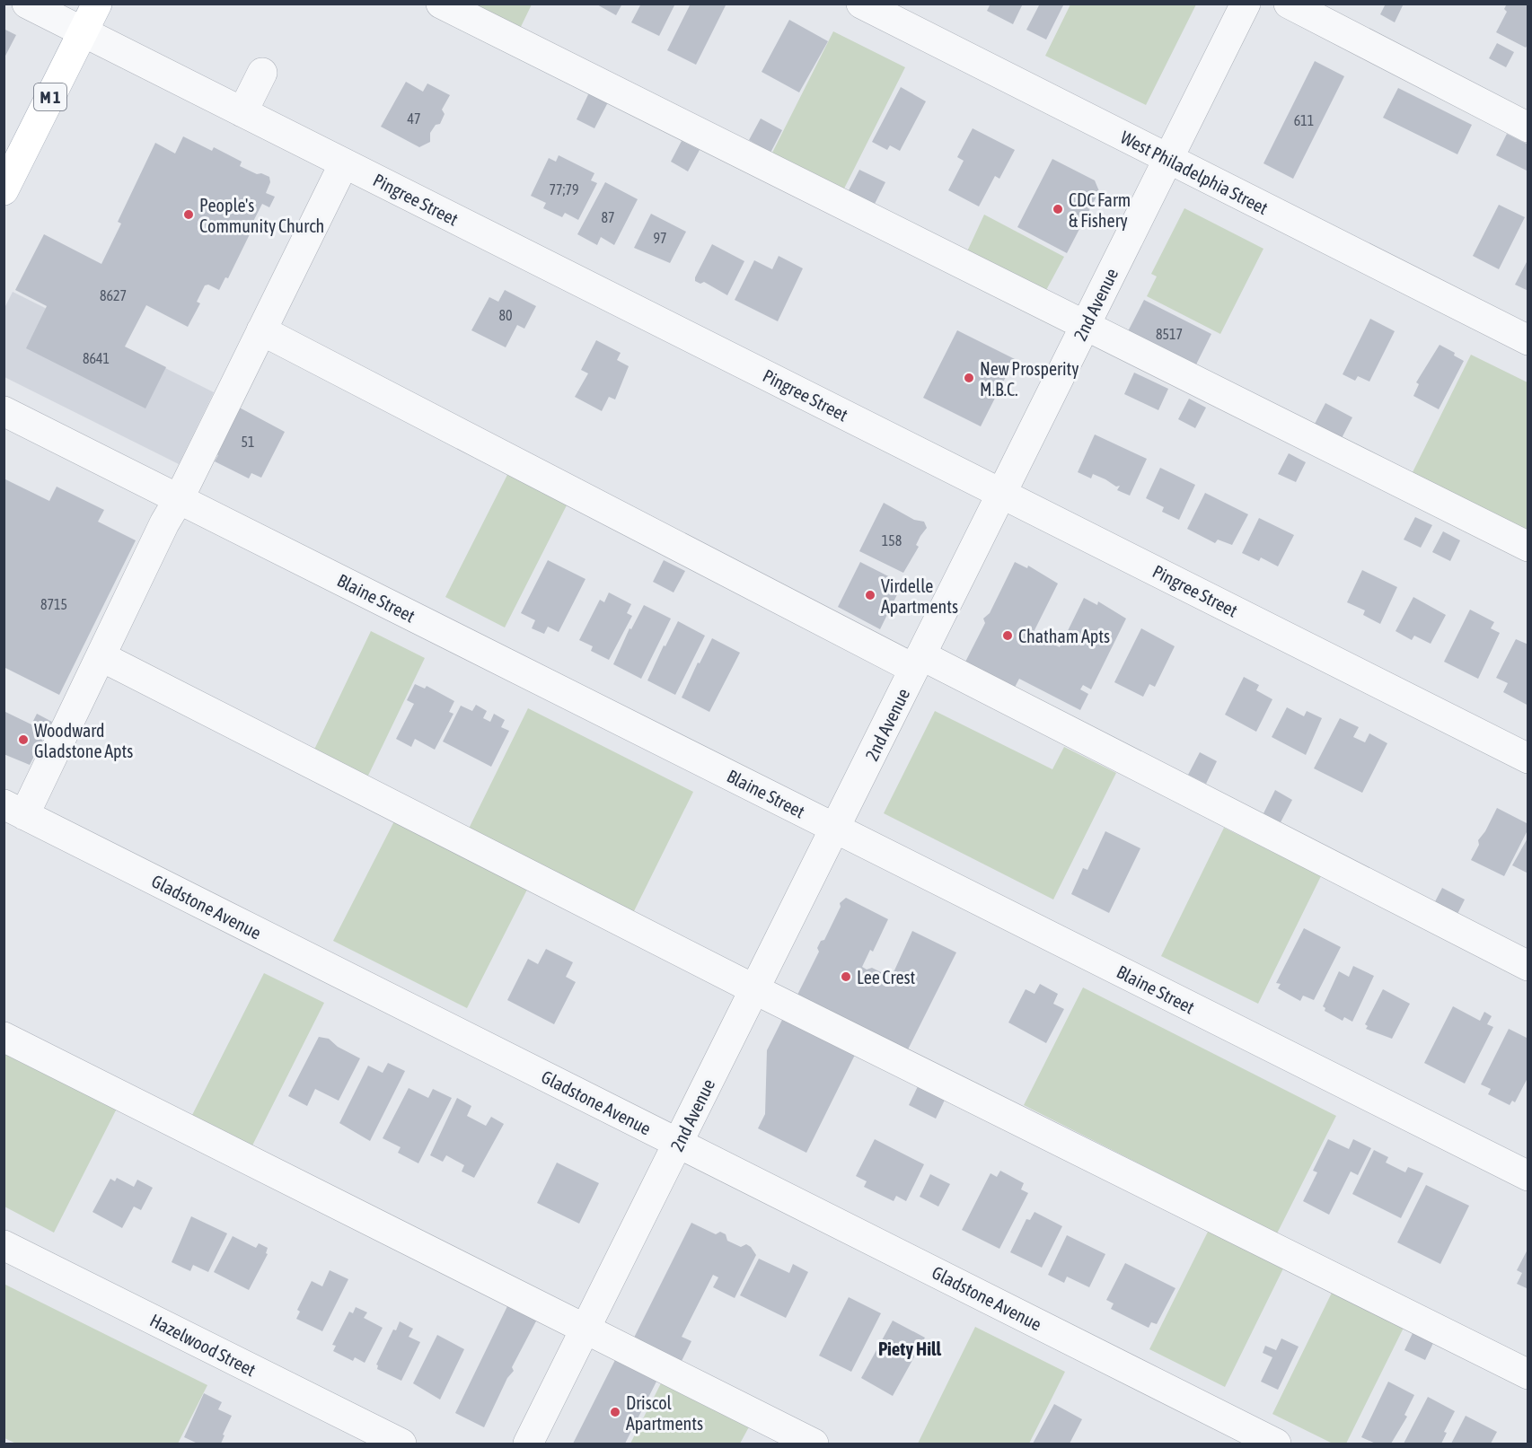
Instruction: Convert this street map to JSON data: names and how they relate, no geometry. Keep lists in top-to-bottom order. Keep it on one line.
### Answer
{"streets":{"main road":["M 1"],"street":["West Philadelphia Street","Pingree Street","2nd Avenue","Blaine Street","Gladstone Avenue","Hazelwood Street"]},"crossings":[["M 1","Pingree Street"],["West Philadelphia Street","2nd Avenue"],["Pingree Street","2nd Avenue"],["2nd Avenue","Blaine Street"],["2nd Avenue","Gladstone Avenue"]],"districts":["Piety Hill"],"places":["CDC Farm & Fishery","People's Community Church","New Prosperity M.B.C.","Virdelle Apartments","Chatham Apts","Woodward Gladstone Apts","Lee Crest","Driscol Apartments"],"house_numbers":["47","611","77;79","87","97","8627","80","8517","8641","51","158","8715"]}
